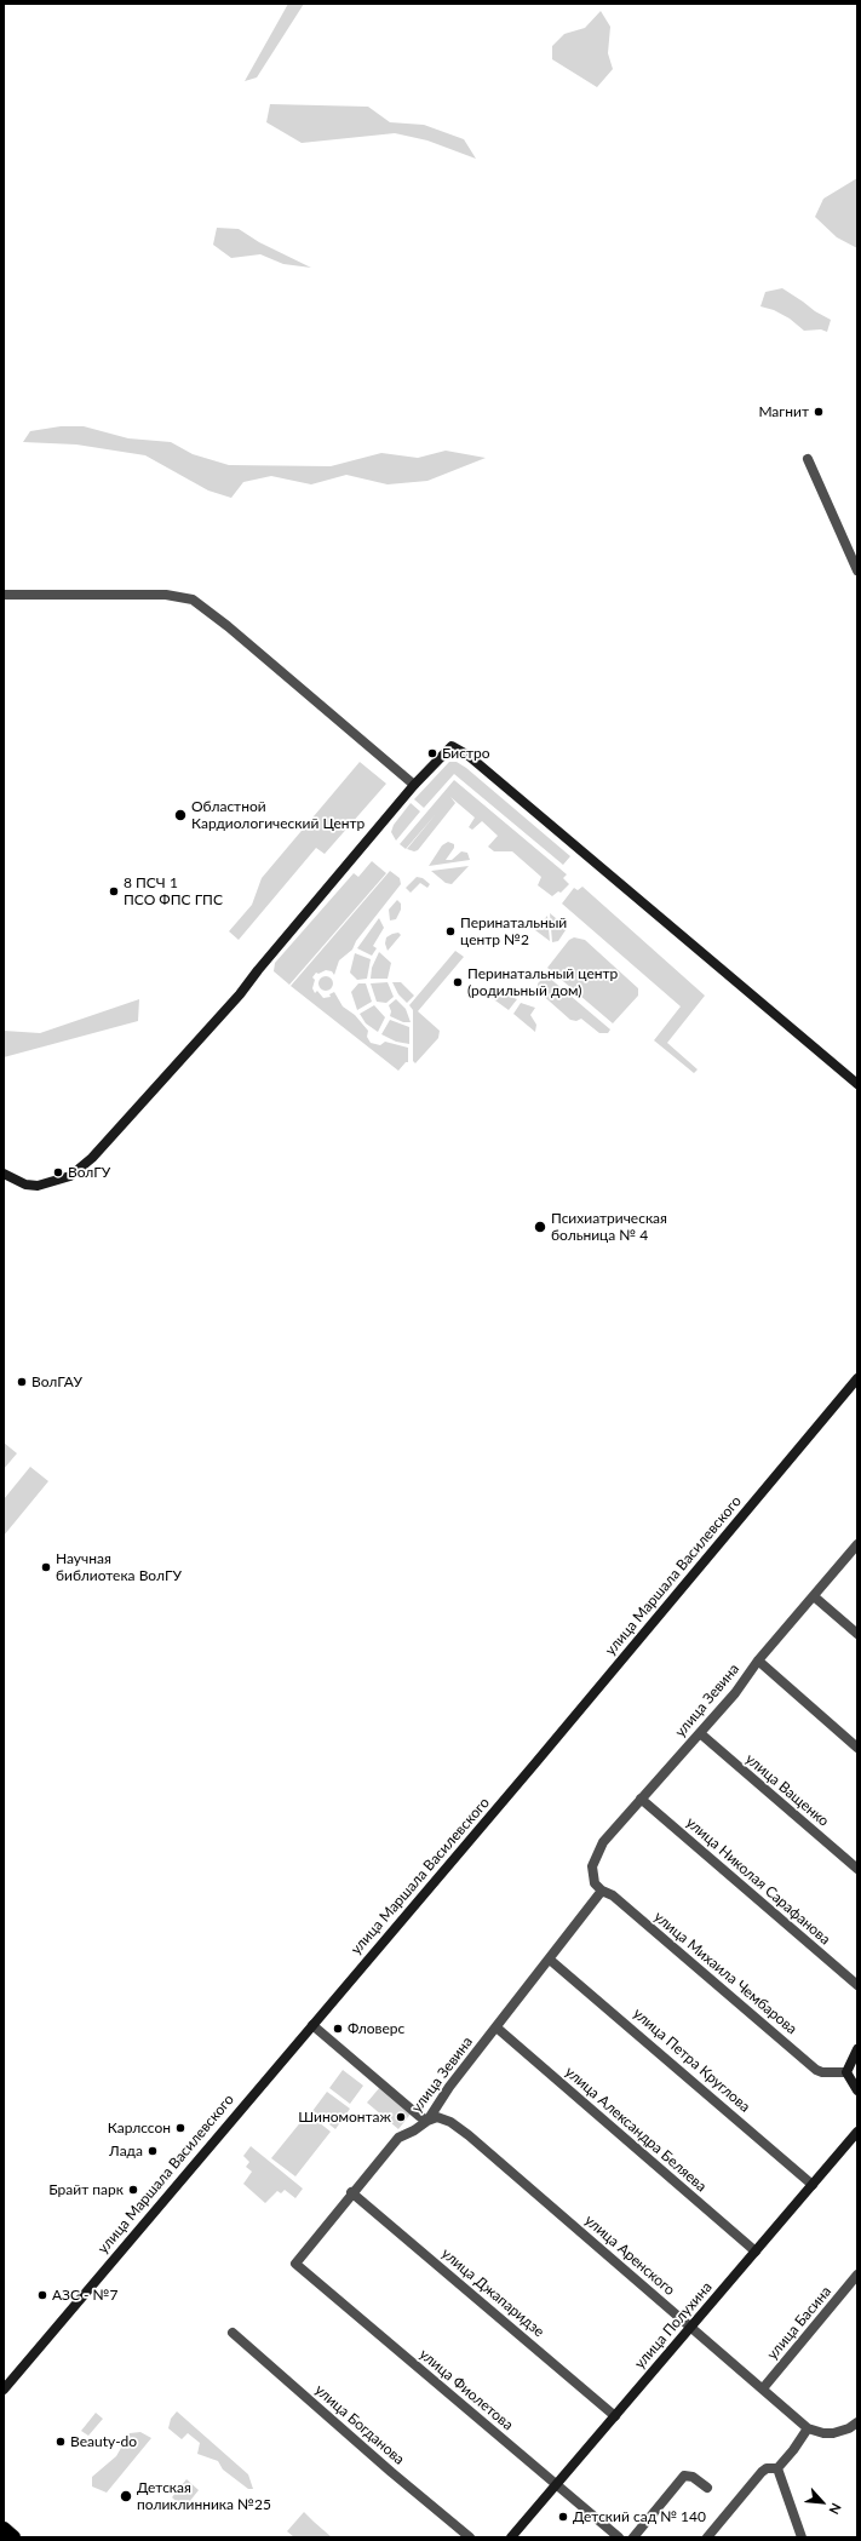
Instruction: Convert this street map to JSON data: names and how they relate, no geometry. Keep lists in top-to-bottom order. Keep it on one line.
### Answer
{"streets":{"main road":["улица Маршала Василевского","улица Полухина"],"street":["улица Зевина","улица Ващенко","улица Николая Сарафанова","улица Михаила Чембарова","улица Петра Круглова","улица Александра Беляева","улица Аренского","улица Джапаридзе","улица Басина","улица Фиолетова","улица Богданова"]},"crossings":[["улица Зевина","улица Ващенко"],["улица Зевина","улица Николая Сарафанова"],["улица Зевина","улица Михаила Чембарова"],["улица Зевина","улица Петра Круглова"],["улица Зевина","улица Александра Беляева"],["улица Зевина","улица Аренского"],["улица Зевина","улица Джапаридзе"],["улица Зевина","улица Фиолетова"],["улица Петра Круглова","улица Полухина"],["улица Александра Беляева","улица Полухина"],["улица Аренского","улица Басина"],["улица Аренского","улица Полухина"],["улица Джапаридзе","улица Полухина"],["улица Полухина","улица Фиолетова"]],"places":["Магнит","Бистро","Областной Кардиологический Центр","8 ПСЧ 1 ПСО ФПС ГПС","Перинатальный центр №2","Перинатальный центр (родильный дом)","ВолГУ","Психиатрическая больница № 4","ВолГАУ","Научная библиотека ВолГУ","Фловерс","Шиномонтаж","Карлссон","Лада","Брайт парк","АЗС - №7","Beauty-do","Детская поликлинника №25","Детский сад № 140"],"north":"bottom right"}
